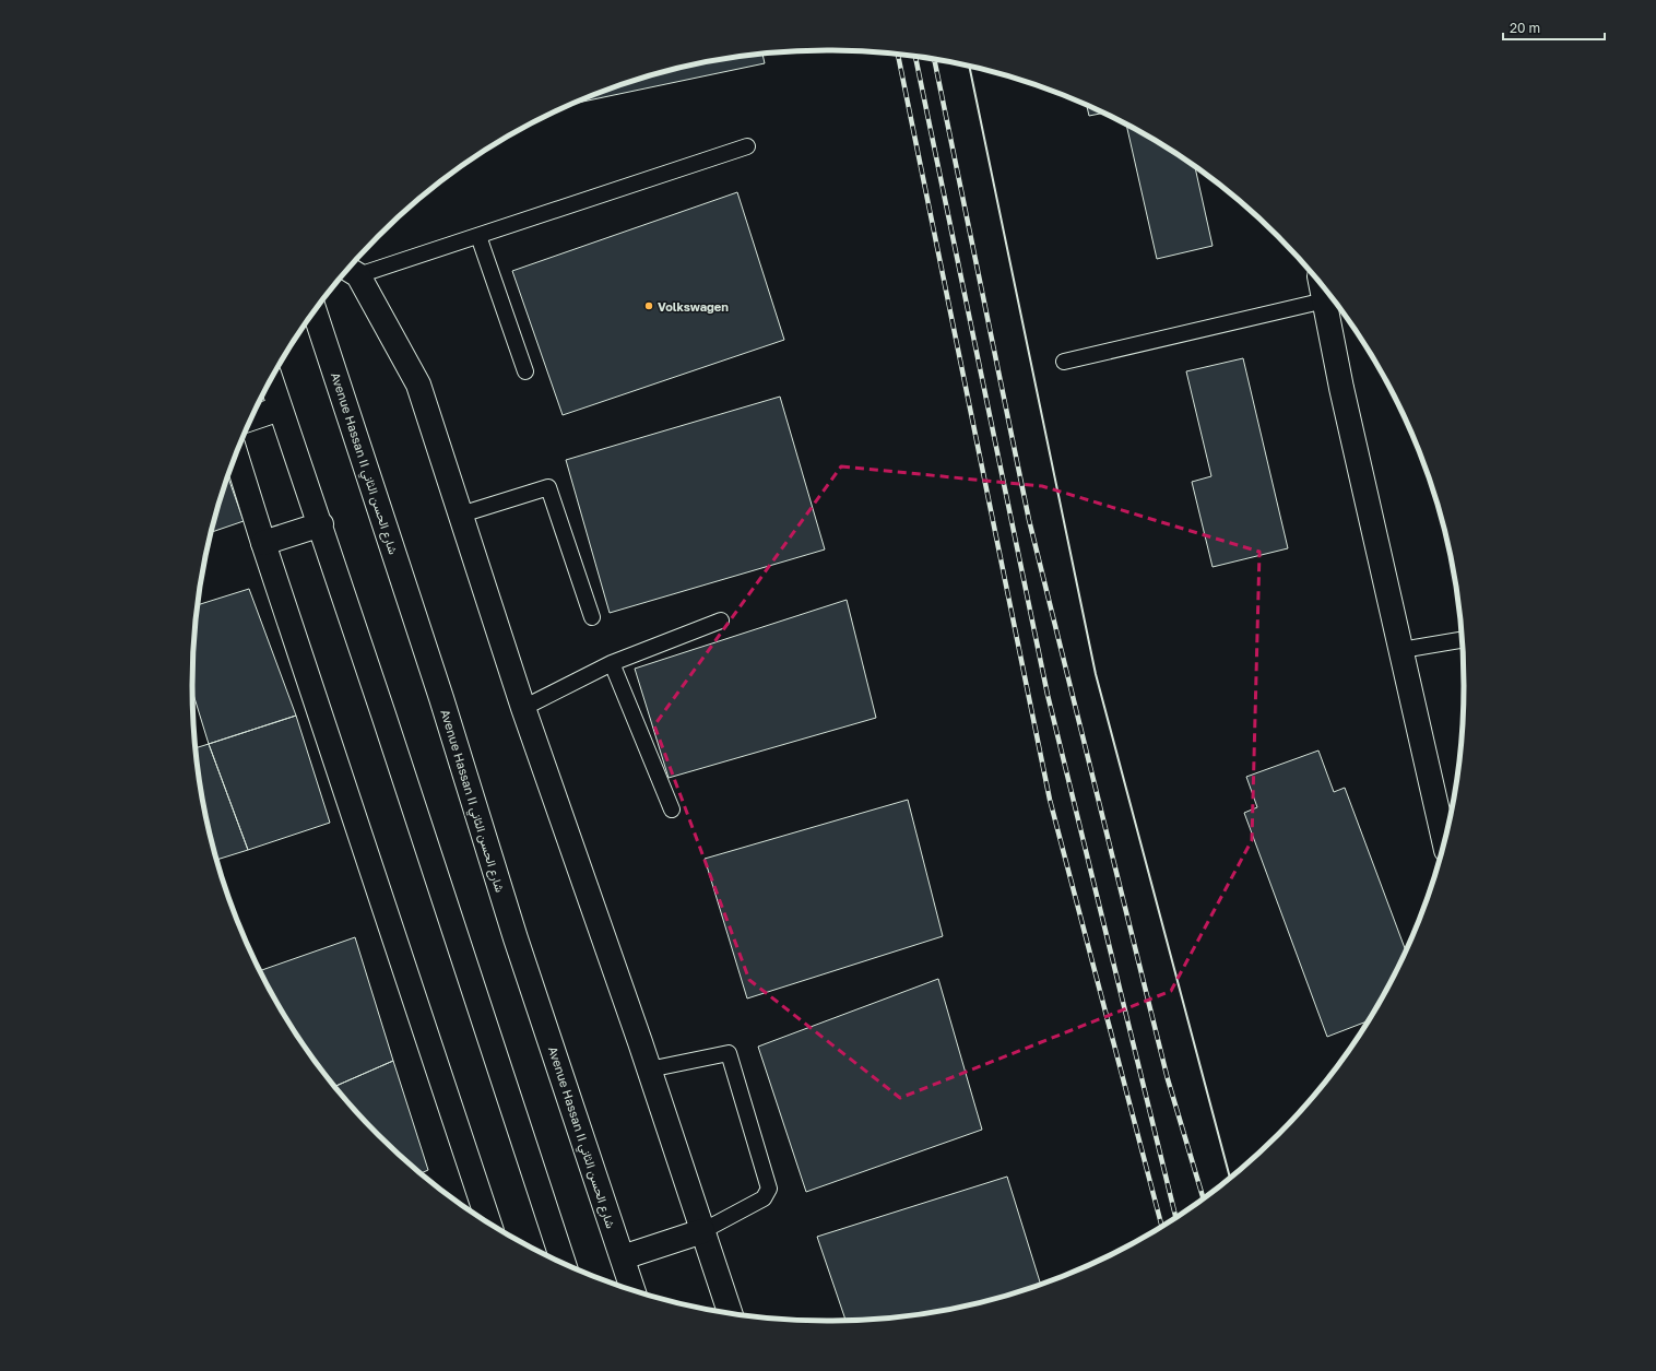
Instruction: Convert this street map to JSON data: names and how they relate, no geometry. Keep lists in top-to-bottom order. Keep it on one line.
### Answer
{"streets":{"street":["Avenue Hassan II شارع الحسن الثاني"]},"places":["Volkswagen"],"scale_bar":"20 m"}
